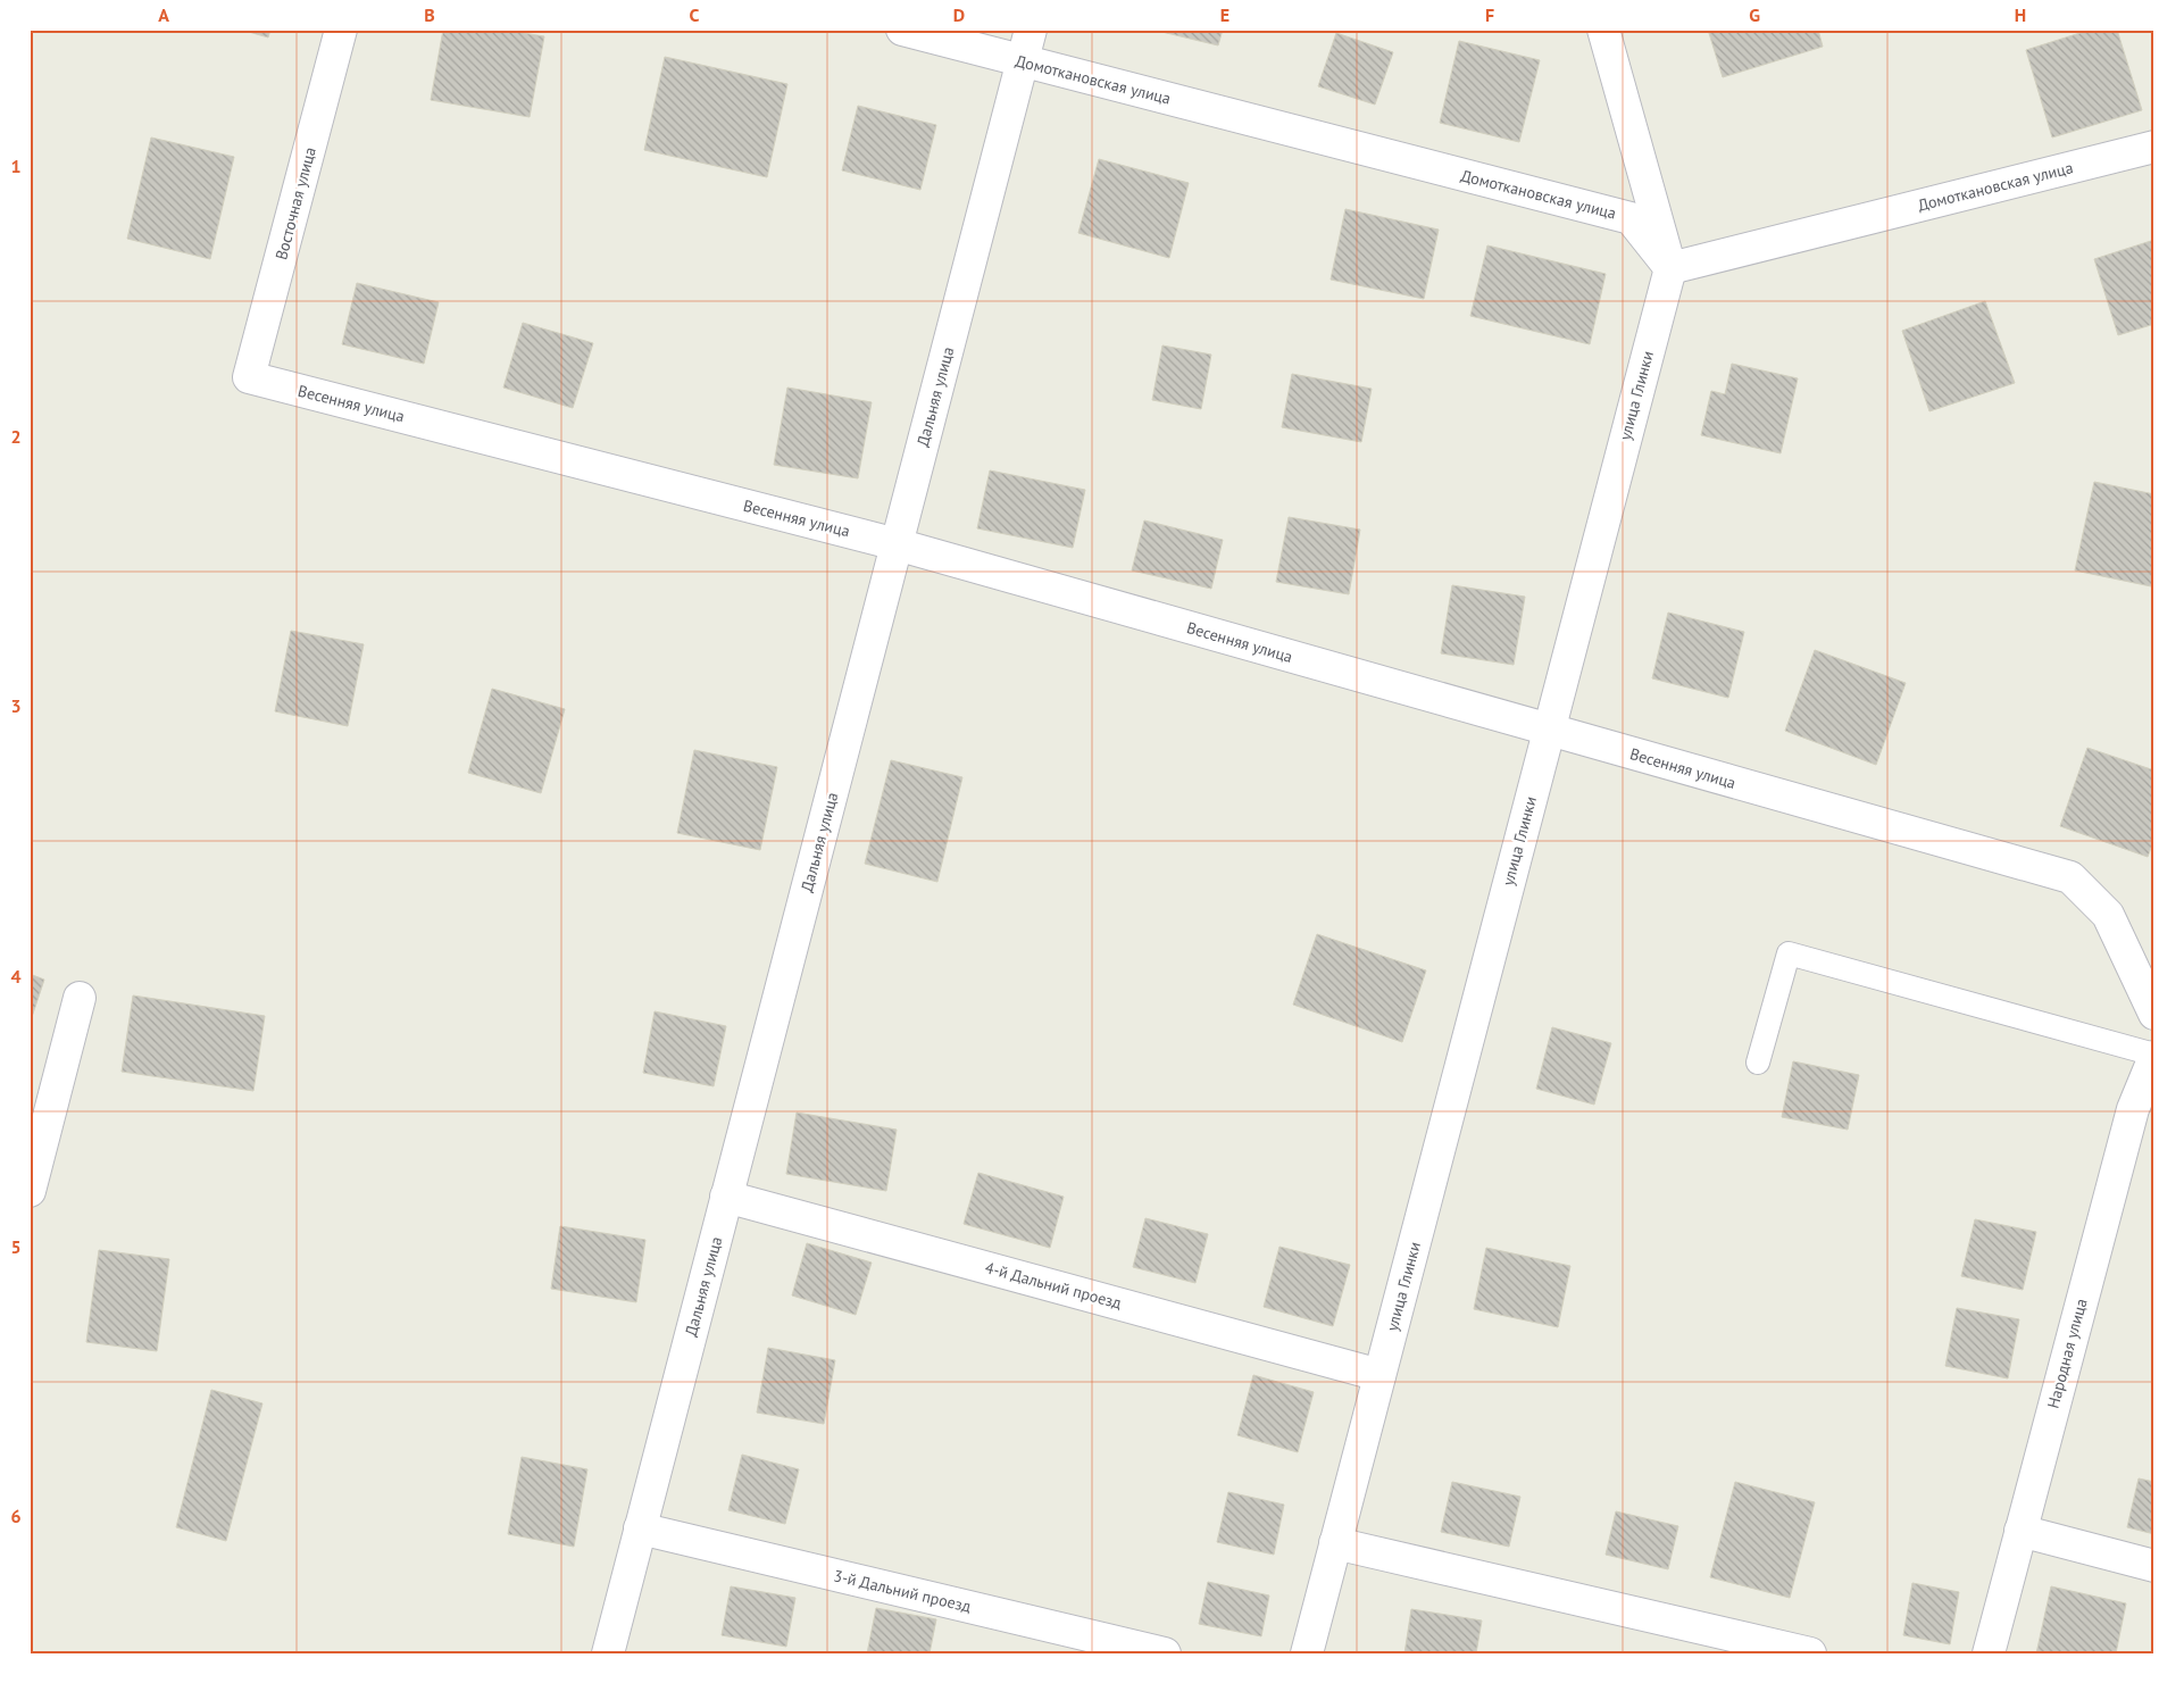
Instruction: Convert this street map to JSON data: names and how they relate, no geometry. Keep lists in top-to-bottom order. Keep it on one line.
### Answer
{"streets":{"street":["Домоткановская улица","Восточная улица","улица Глинки","Дальняя улица","Весенняя улица","4-й Дальний проезд","Народная улица","3-й Дальний проезд"]},"crossings":[["Домоткановская улица","улица Глинки"],["Домоткановская улица","Дальняя улица"],["Восточная улица","Весенняя улица"],["улица Глинки","Весенняя улица"],["улица Глинки","4-й Дальний проезд"],["Дальняя улица","Весенняя улица"],["Дальняя улица","4-й Дальний проезд"],["Дальняя улица","3-й Дальний проезд"]],"grid":{"columns":["A","B","C","D","E","F","G","H"],"rows":["1","2","3","4","5","6"]}}
